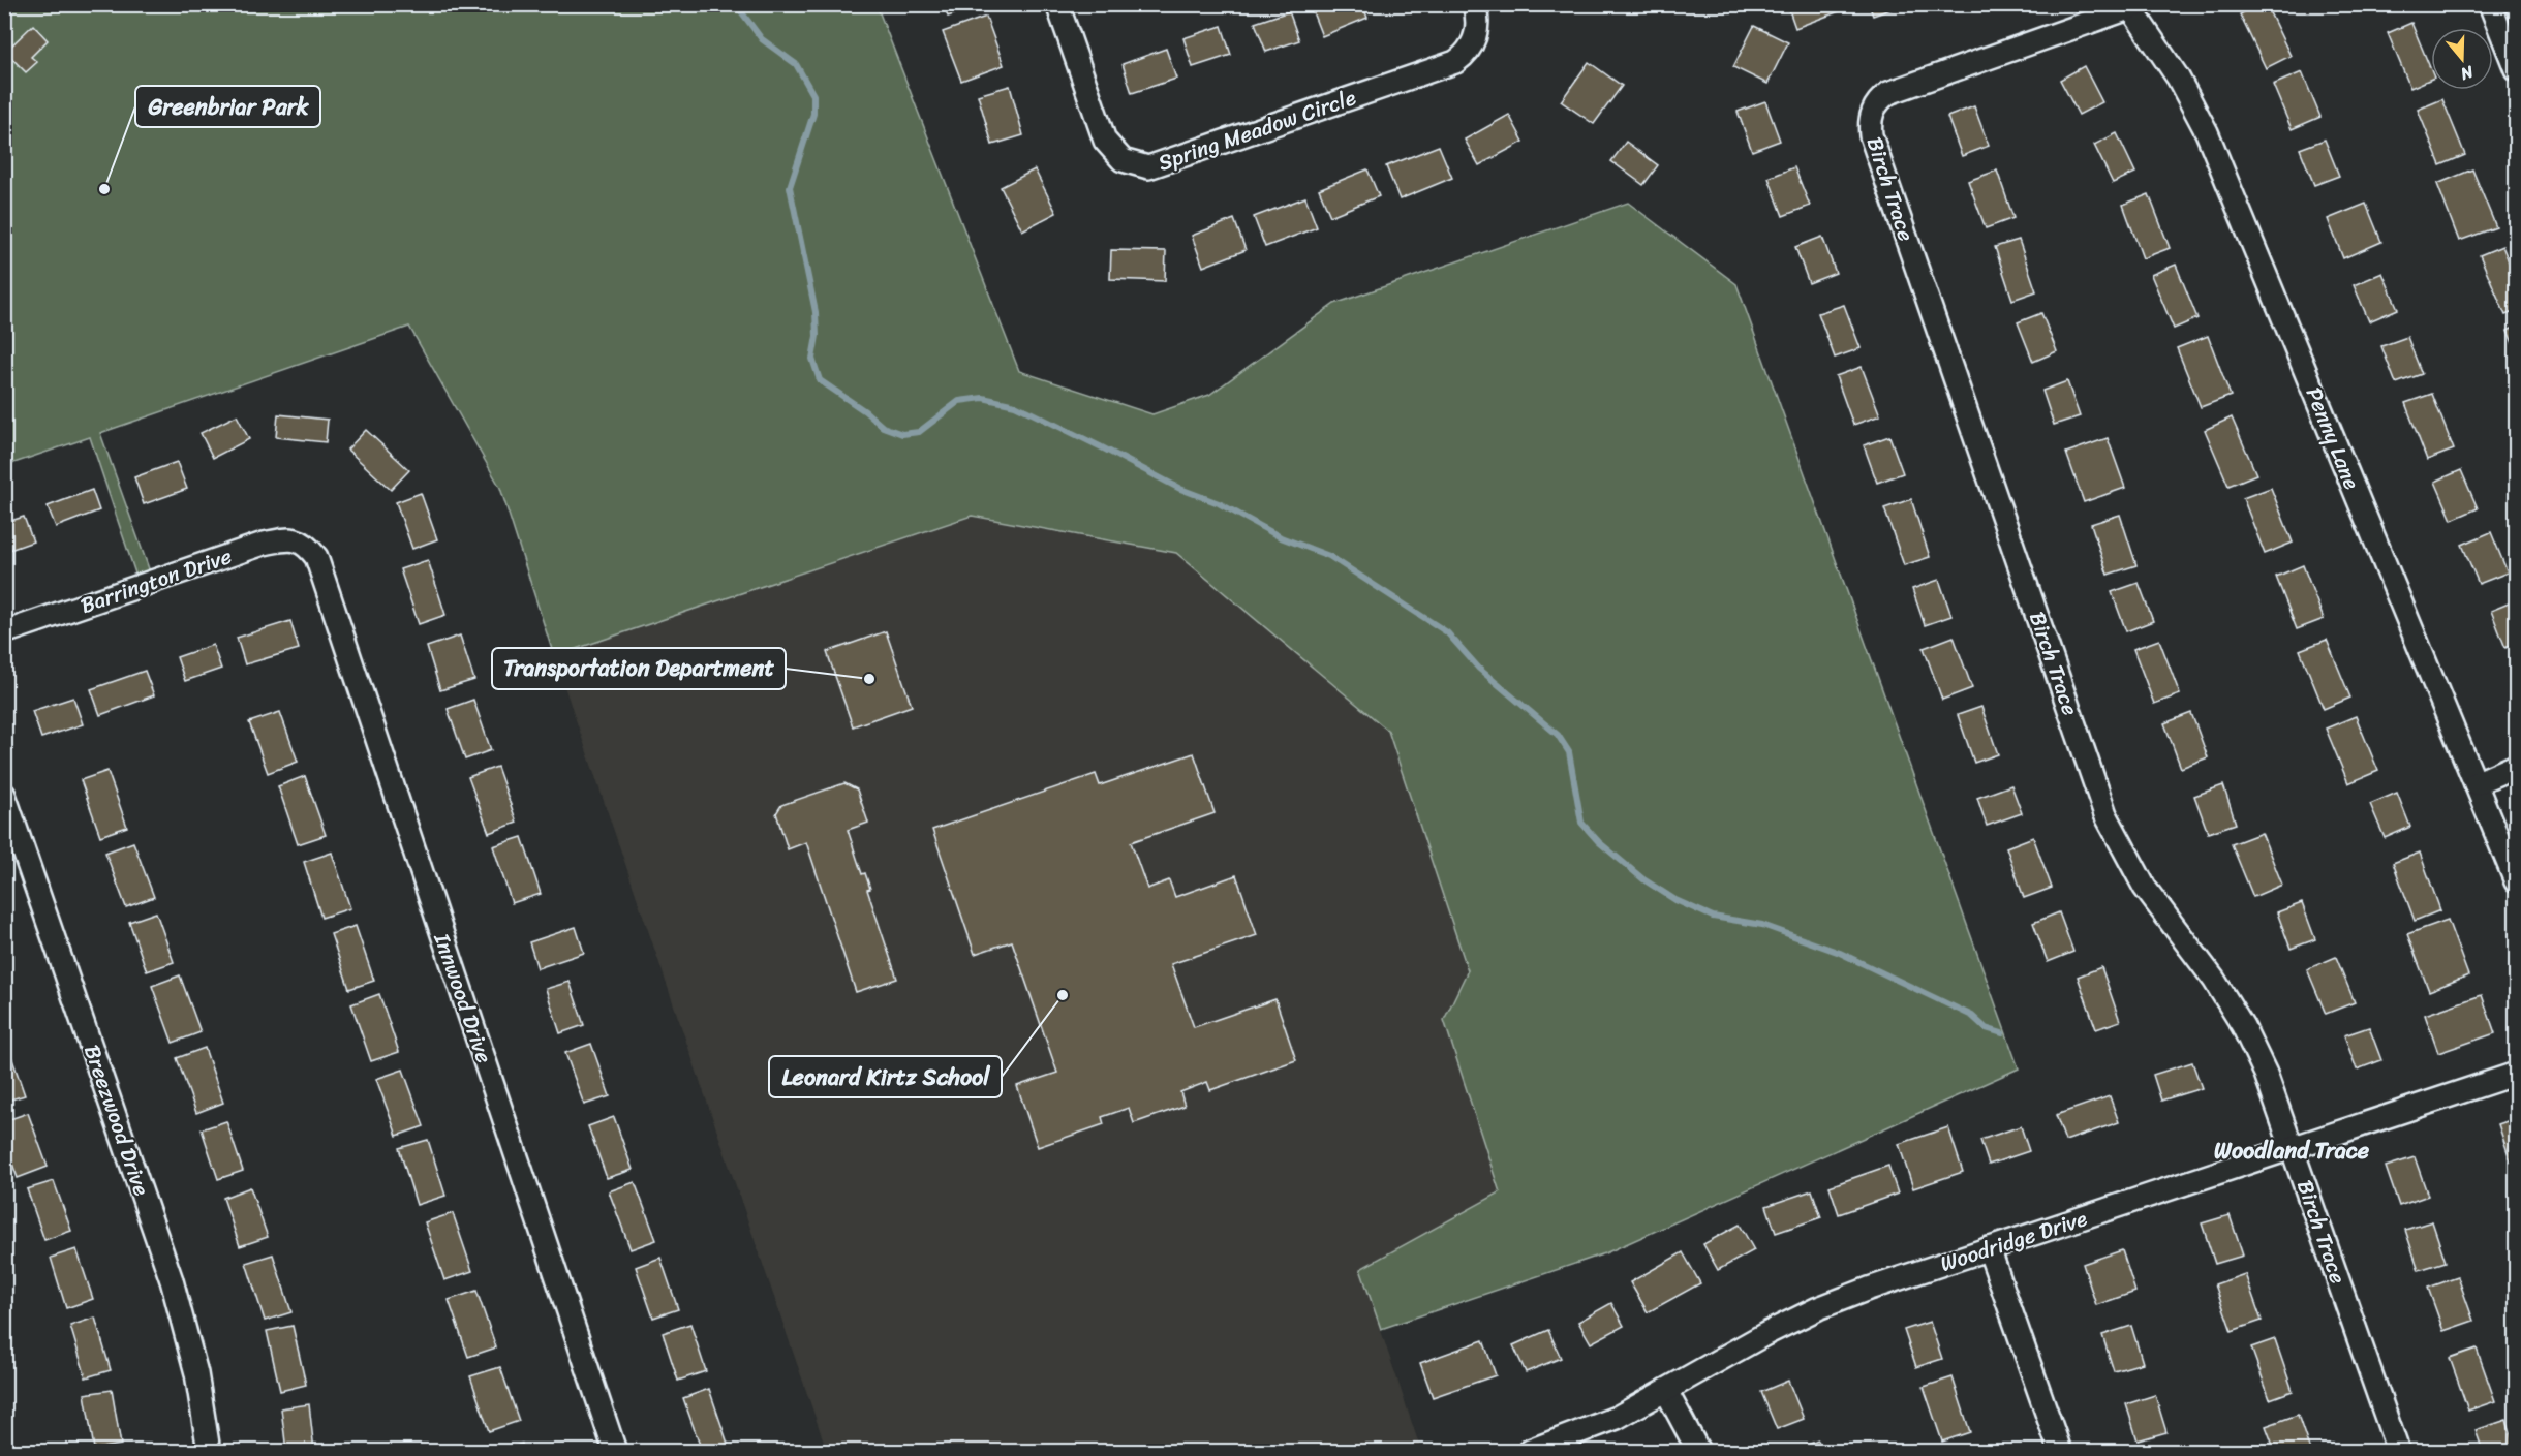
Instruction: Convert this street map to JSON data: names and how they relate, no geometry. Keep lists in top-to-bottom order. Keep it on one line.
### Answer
{"streets":{"street":["Spring Meadow Circle","Birch Trace","Penny Lane","Barrington Drive","Innwood Drive","Breezwood Drive","Woodridge Drive"]},"crossings":[["Birch Trace","Penny Lane"],["Birch Trace","Woodridge Drive"],["Barrington Drive","Innwood Drive"]],"districts":["Woodland Trace"],"places":["Greenbriar Park","Transportation Department","Leonard Kirtz School"],"north":"bottom"}
